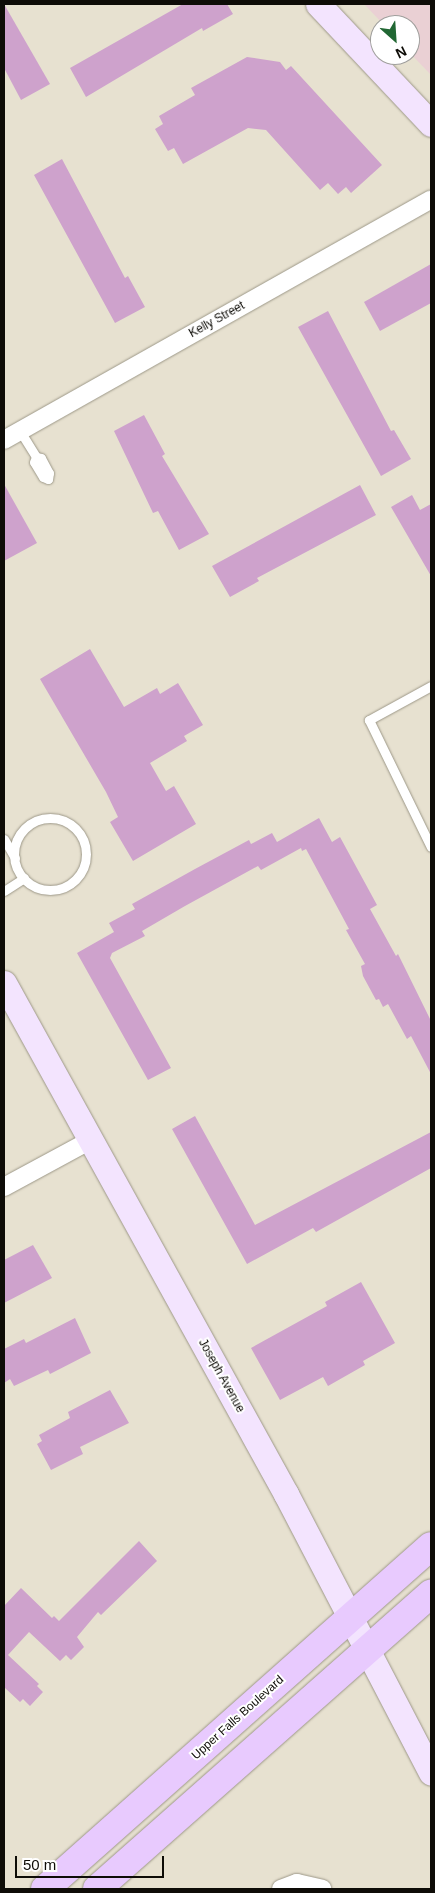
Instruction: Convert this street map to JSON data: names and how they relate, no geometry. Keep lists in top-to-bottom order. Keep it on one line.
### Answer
{"streets":{"main road":["Joseph Avenue","Upper Falls Boulevard"],"street":["Kelly Street"]},"crossings":[["Joseph Avenue","Upper Falls Boulevard"]],"scale_bar":"50 m","north":"bottom right"}
